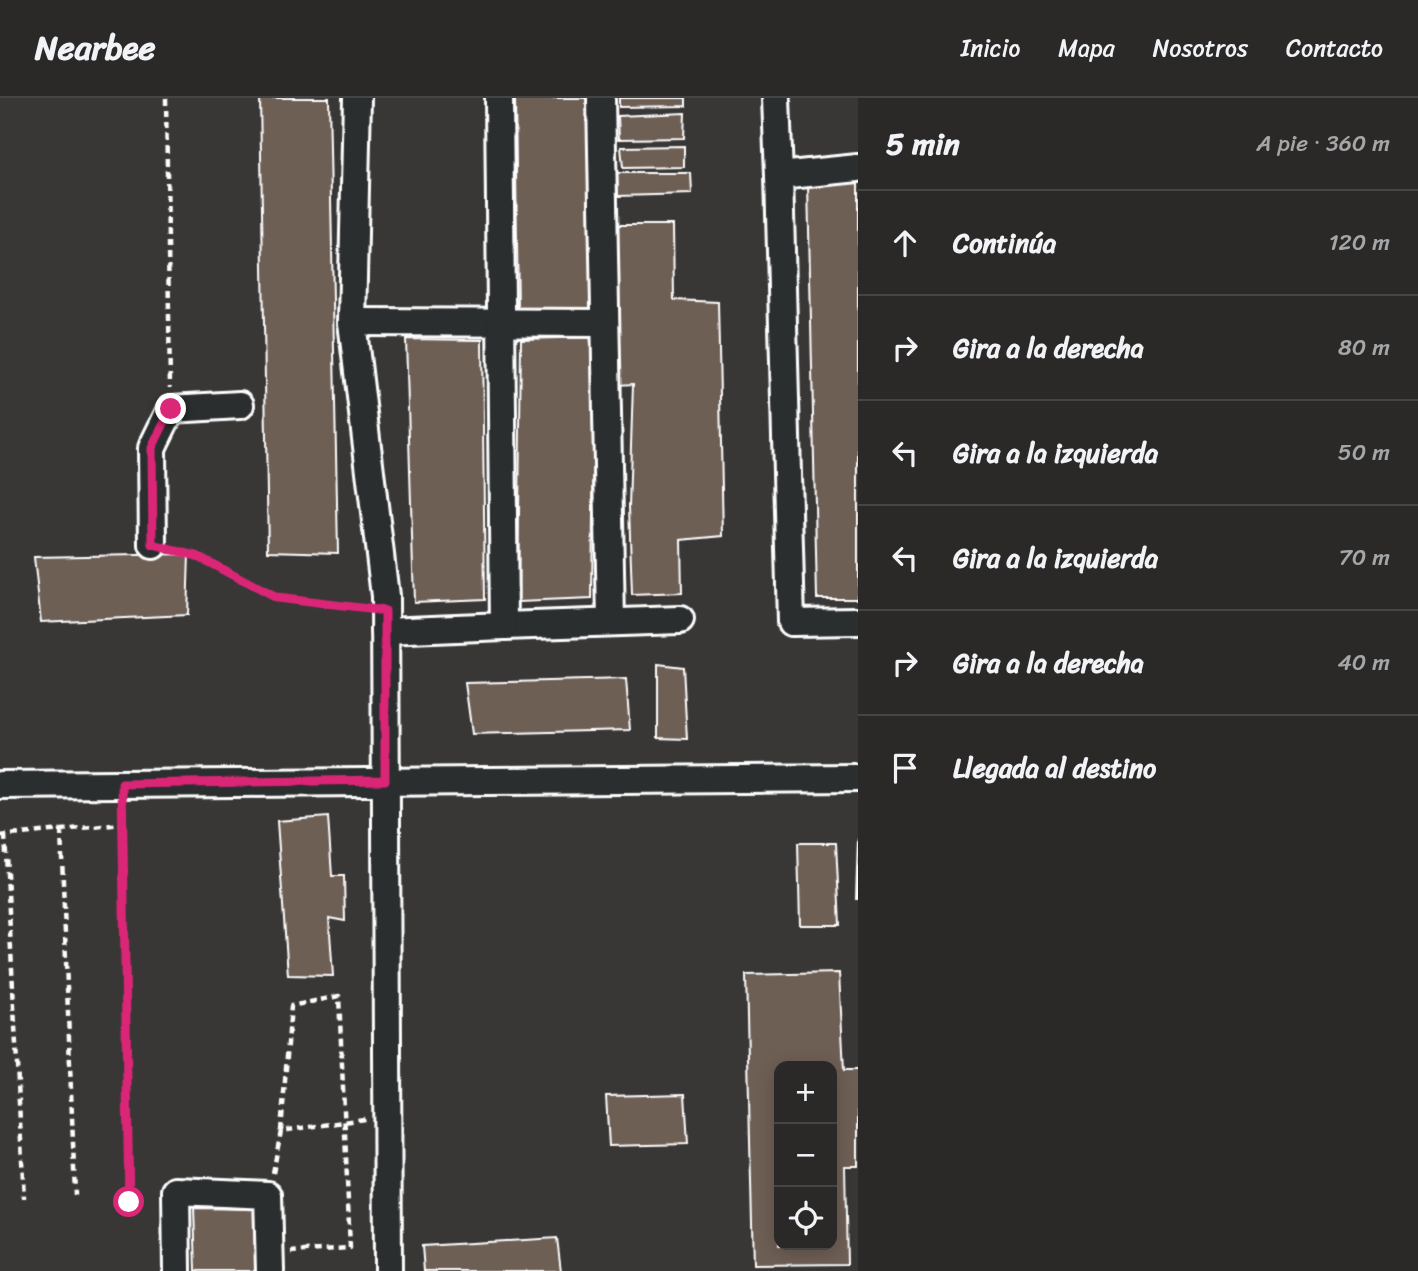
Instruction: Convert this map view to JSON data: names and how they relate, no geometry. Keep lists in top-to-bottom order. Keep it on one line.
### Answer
{"page":{"header":"Nearbee","nav":["Inicio","Mapa","Nosotros","Contacto"],"heading":["5 min","A pie · 360 m"],"list":[["Continúa","120 m"],["Gira a la derecha","80 m"],["Gira a la izquierda","50 m"],["Gira a la izquierda","70 m"],["Gira a la derecha","40 m"],"Llegada al destino"],"map_buttons":["+","−"]}}
